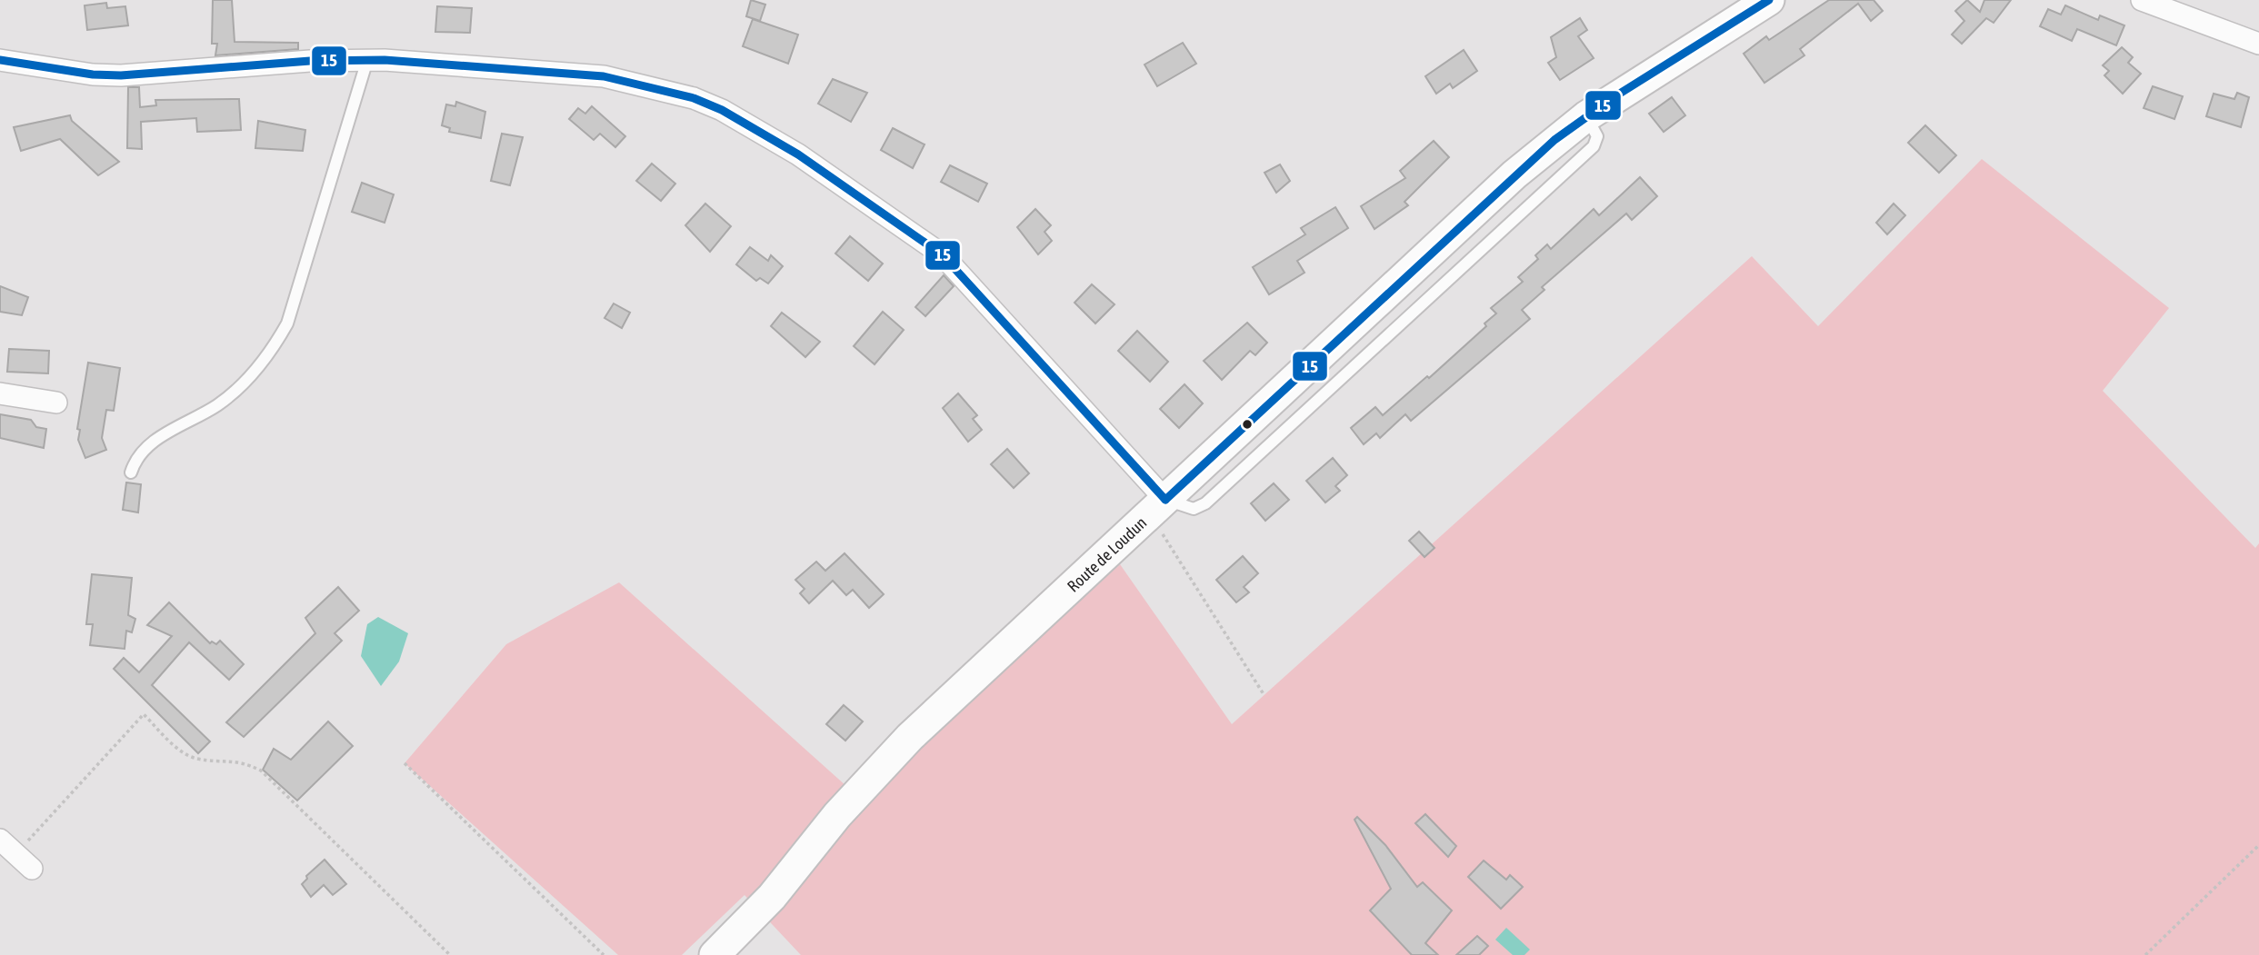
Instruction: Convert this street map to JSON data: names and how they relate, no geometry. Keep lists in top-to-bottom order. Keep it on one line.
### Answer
{"streets":{"main road":["Route de Loudun"]},"lines":["transit line 15"]}
